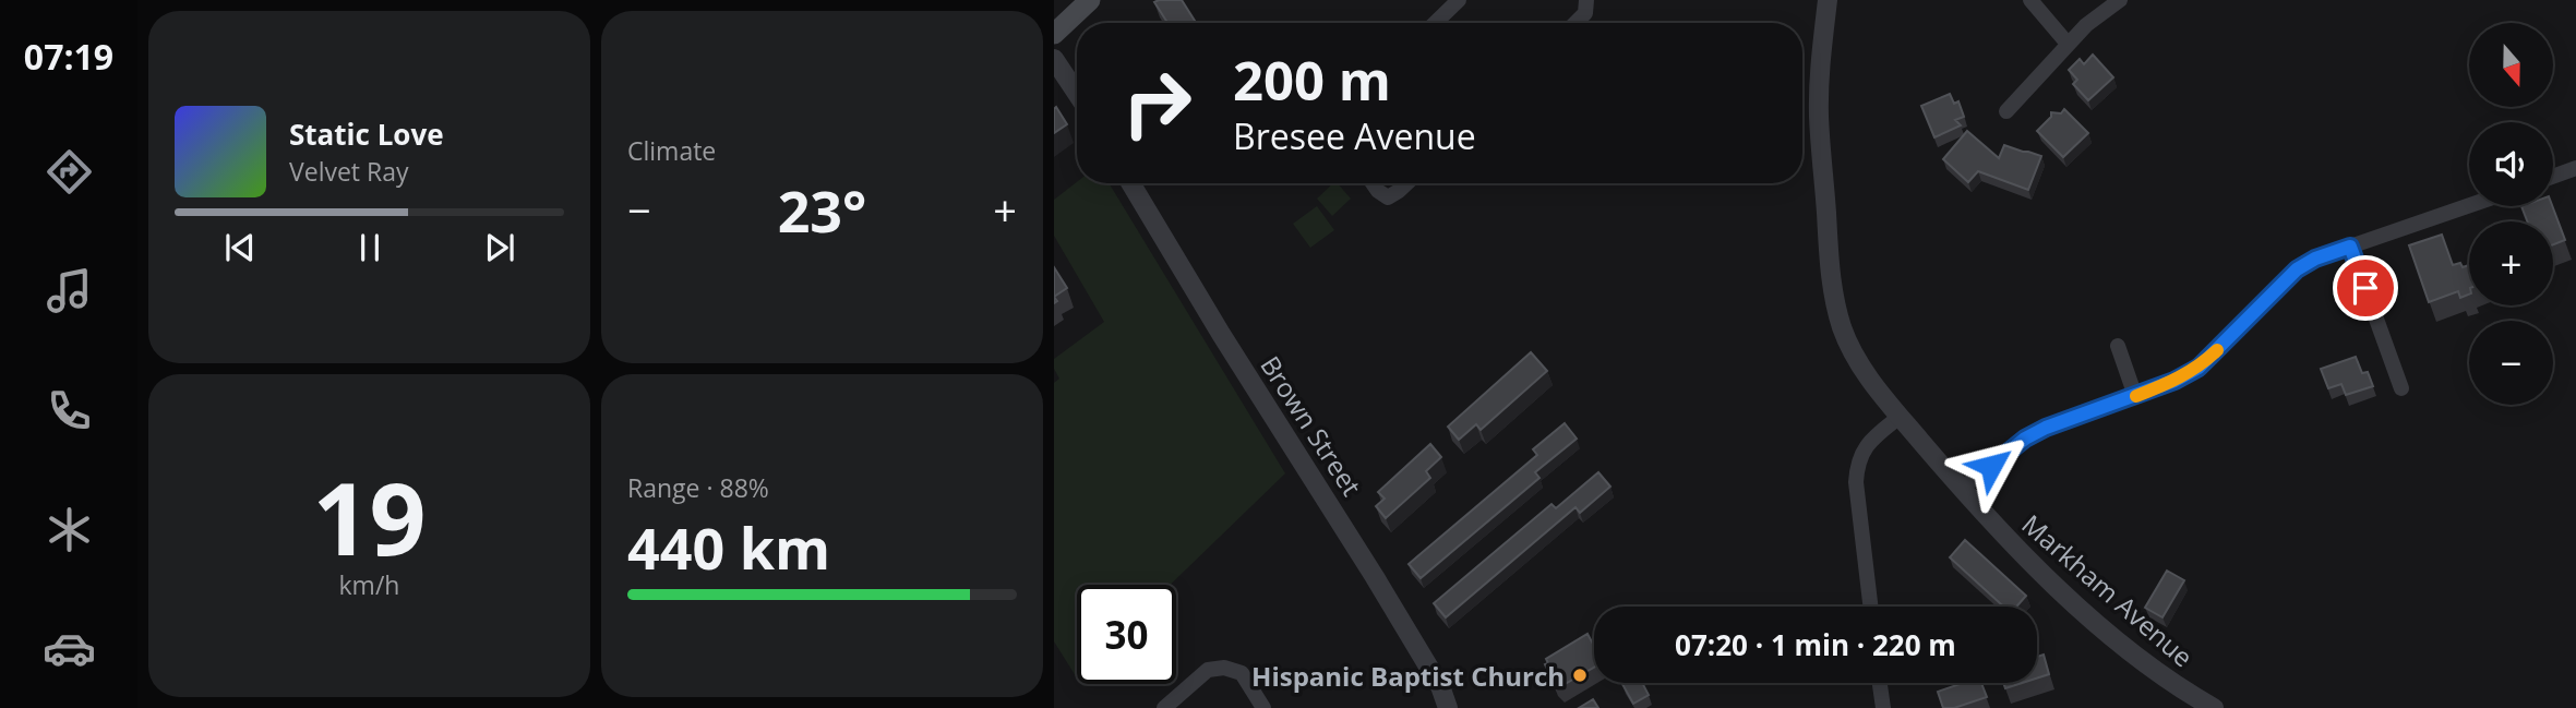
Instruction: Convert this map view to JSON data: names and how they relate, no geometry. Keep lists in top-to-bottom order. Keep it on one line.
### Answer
{"streets":{"street":["Brown Street","Markham Avenue"]},"places":["Hispanic Baptist Church"],"north":"bottom","page":{"tabs":"07:19","tile":["Climate",["19","km/h"],["Range · 88%","440 km"]],"map_buttons":["+","−"],"turn":["200 m","Bresee Avenue"],"song":["Static Love","Velvet Ray"],"heat":["−","23°","+"],"limit":"30","trip":"07:20 · 1 min · 220 m"}}
